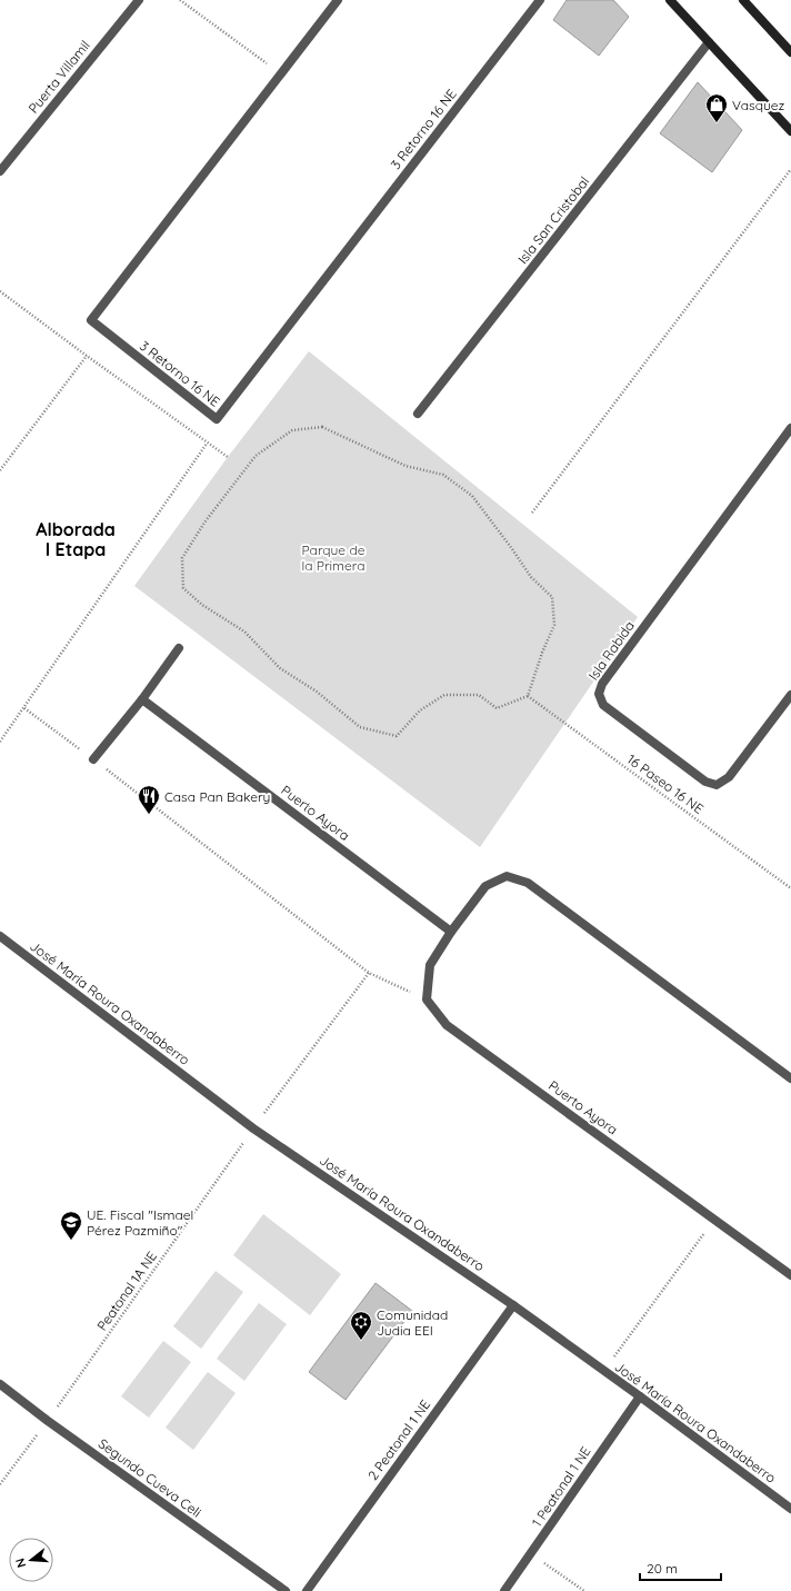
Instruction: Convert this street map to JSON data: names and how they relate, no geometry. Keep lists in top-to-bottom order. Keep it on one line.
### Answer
{"streets":{"street":["Puerta Villamil","3 Retorno 16 NE","Isla San Cristobal","Isla Rabida","Puerto Ayora","José María Roura Oxandaberro","2 Peatonal 1 NE","Segundo Cueva Celi","1 Peatonal 1 NE"],"path":["16 Paseo 16 NE","Peatonal 1A NE"]},"crossings":[["José María Roura Oxandaberro","Peatonal 1A NE"],["José María Roura Oxandaberro","2 Peatonal 1 NE"],["José María Roura Oxandaberro","1 Peatonal 1 NE"],["Peatonal 1A NE","Segundo Cueva Celi"]],"districts":["Alborada I Etapa"],"parks":["Parque de la Primera"],"places":{"shop":["Vasquez"],"restaurant":["Casa Pan Bakery"],"school or university":["UE. Fiscal \"Ismael Pérez Pazmiño\""],"synagogue":["Comunidad Judia EEI"]},"scale_bar":"20 m","north":"left"}
